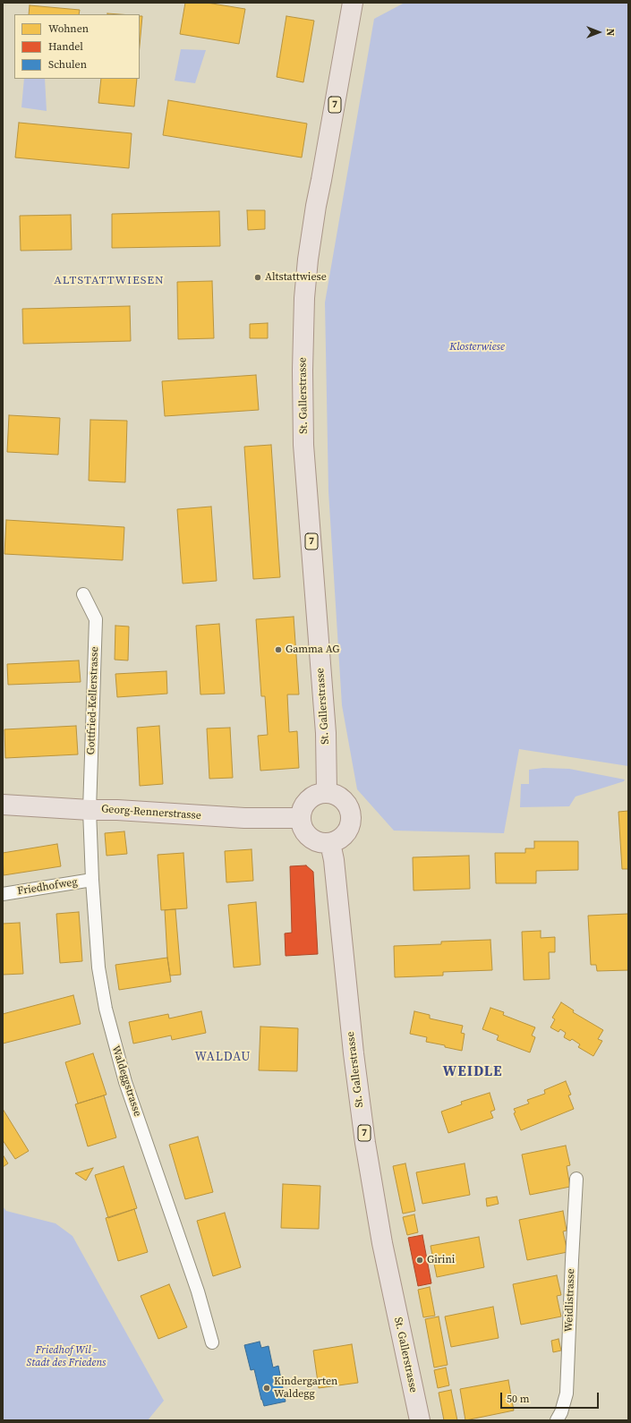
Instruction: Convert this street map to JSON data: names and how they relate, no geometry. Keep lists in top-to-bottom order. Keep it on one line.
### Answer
{"streets":{"main road":["7","St. Gallerstrasse","Georg-Rennerstrasse"],"street":["Gottfried-Kellerstrasse","Friedhofweg","Waldeggstrasse","Weidlistrasse"]},"crossings":[["St. Gallerstrasse","Georg-Rennerstrasse"],["Gottfried-Kellerstrasse","Georg-Rennerstrasse"],["Gottfried-Kellerstrasse","Waldeggstrasse"],["Georg-Rennerstrasse","Waldeggstrasse"],["Friedhofweg","Waldeggstrasse"]],"districts":["ALTSTATTWIESEN","WALDAU","WEIDLE"],"parks":["Klosterwiese","Friedhof Wil - Stadt des Friedens"],"places":["Altstattwiese","Gamma AG","Girini","Kindergarten Waldegg"],"legend":["Wohnen","Handel","Schulen"],"scale_bar":"50 m","north":"right"}
